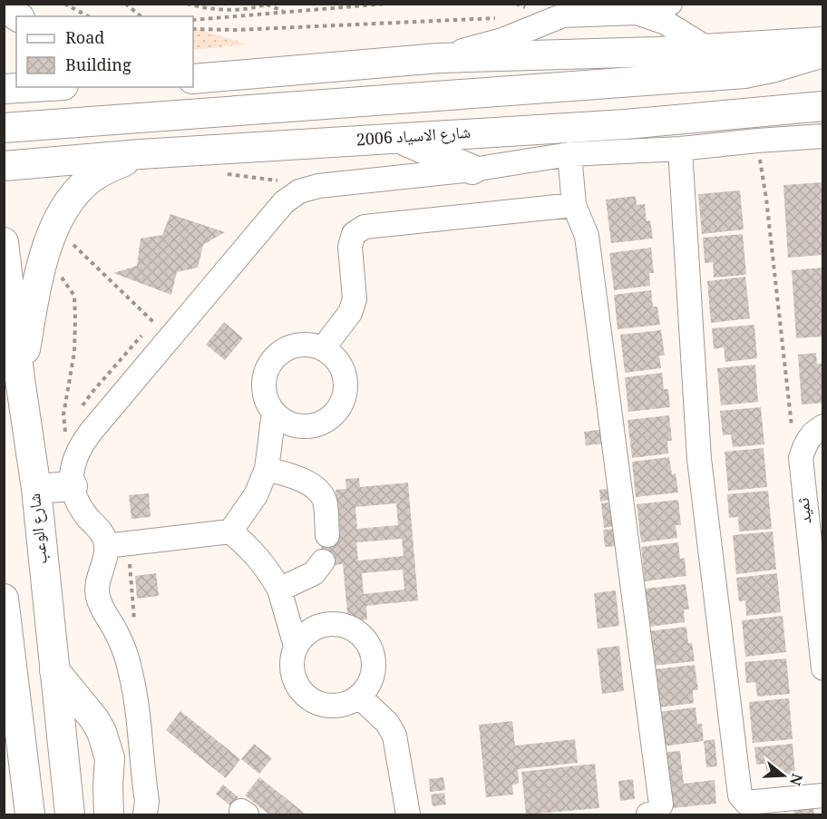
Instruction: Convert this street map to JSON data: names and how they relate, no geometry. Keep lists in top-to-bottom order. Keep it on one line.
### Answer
{"streets":{"main road":["شارع الاسياد 2006","شارع الوعب"],"street":["ثميد"]},"legend":["Road","Building"],"north":"right"}
